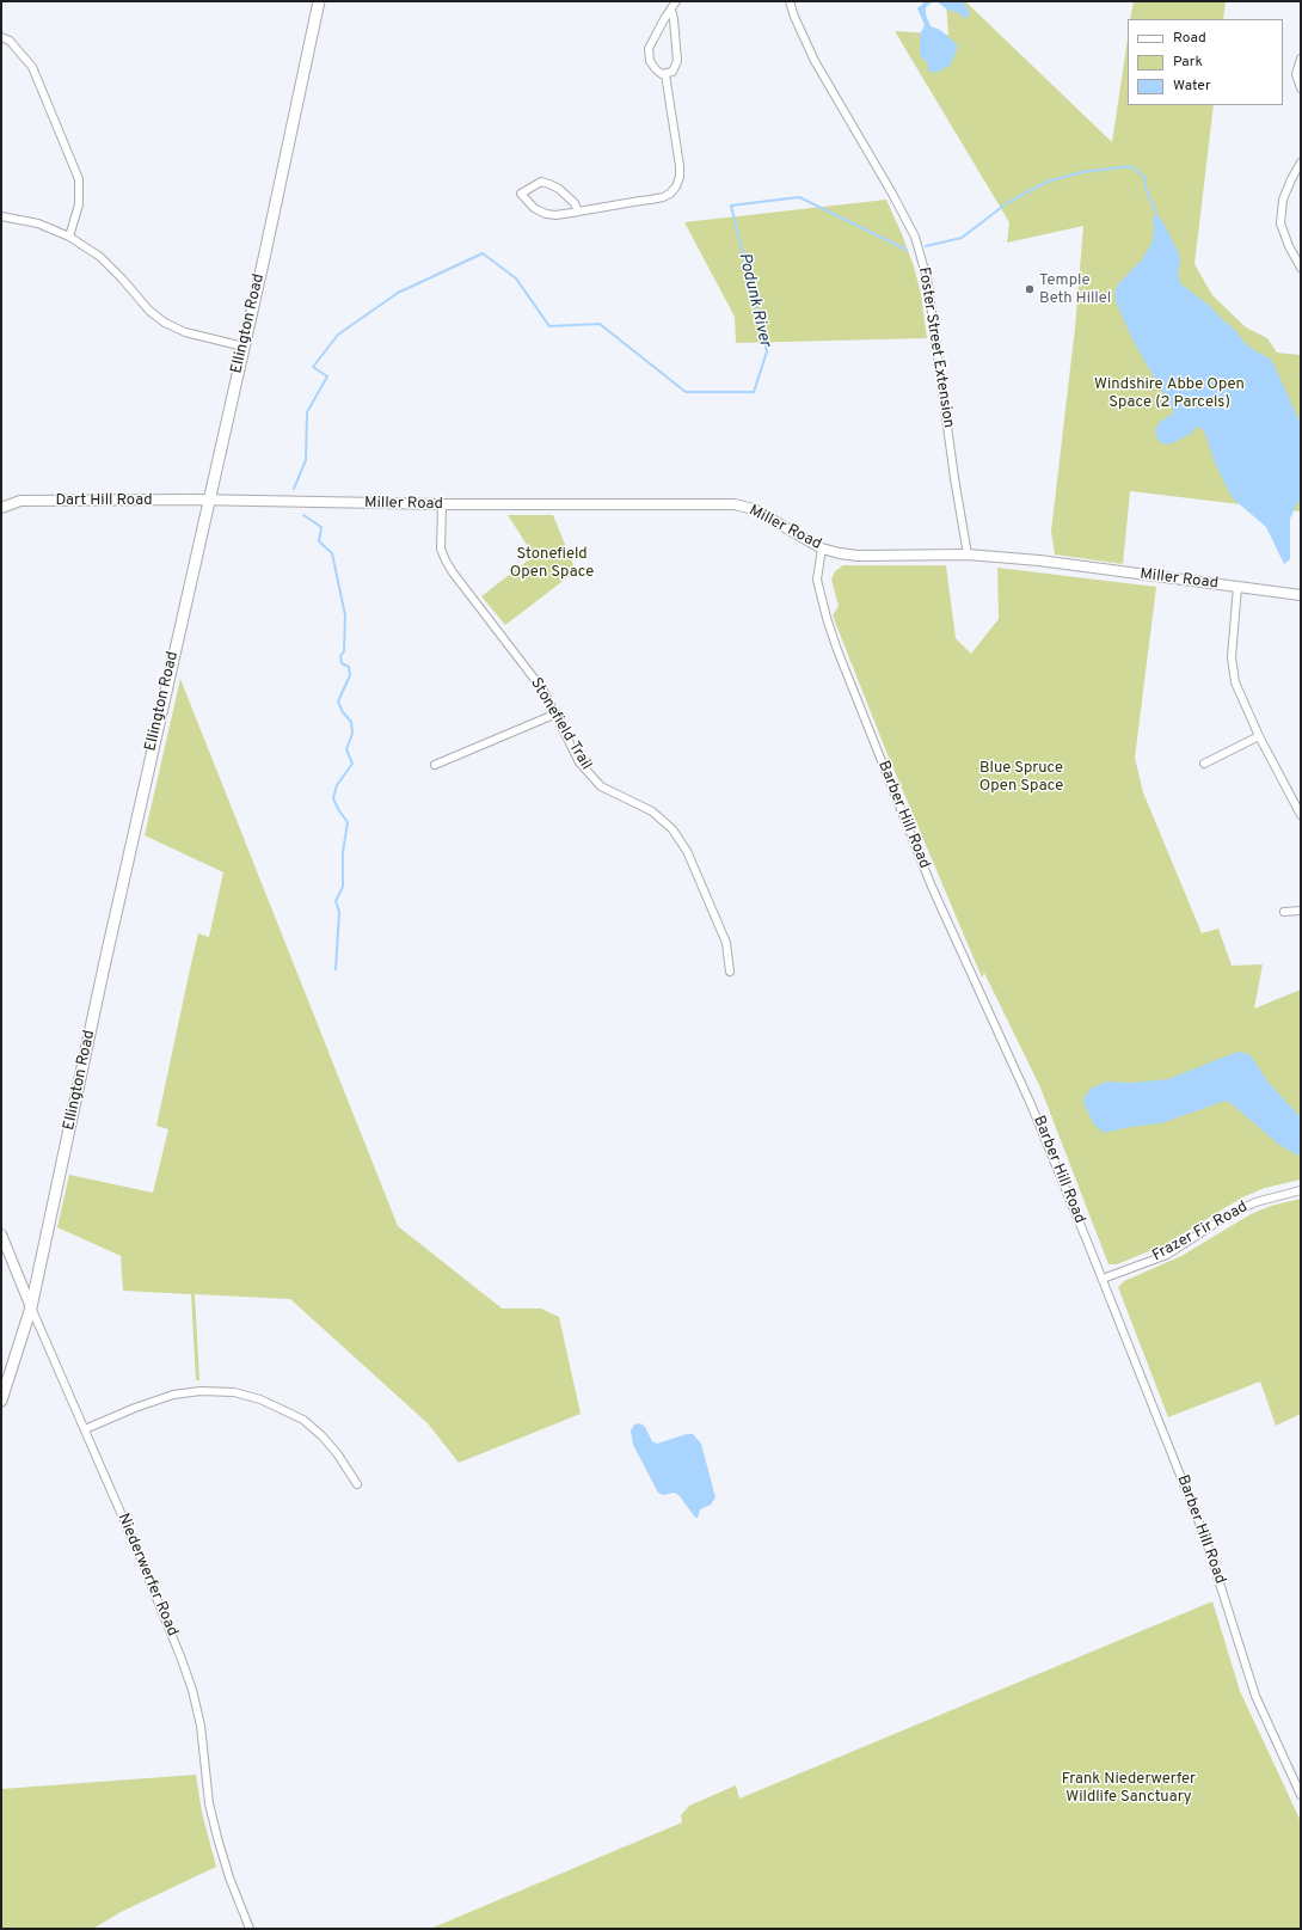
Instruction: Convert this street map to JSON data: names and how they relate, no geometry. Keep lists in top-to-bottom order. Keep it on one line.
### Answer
{"streets":{"main road":["Ellington Road"],"street":["Foster Street Extension","Dart Hill Road","Miller Road","Stonefield Trail","Barber Hill Road","Frazer Fir Road","Niederwerfer Road"]},"crossings":[["Ellington Road","Dart Hill Road"],["Ellington Road","Miller Road"],["Ellington Road","Niederwerfer Road"],["Foster Street Extension","Miller Road"],["Dart Hill Road","Miller Road"],["Miller Road","Stonefield Trail"],["Miller Road","Barber Hill Road"],["Barber Hill Road","Frazer Fir Road"]],"water":["Podunk River"],"parks":["Windshire Abbe Open Space (2 Parcels)","Stonefield Open Space","Blue Spruce Open Space","Frank Niederwerfer Wildlife Sanctuary"],"places":["Temple Beth Hillel"],"legend":["Road","Park","Water"]}
